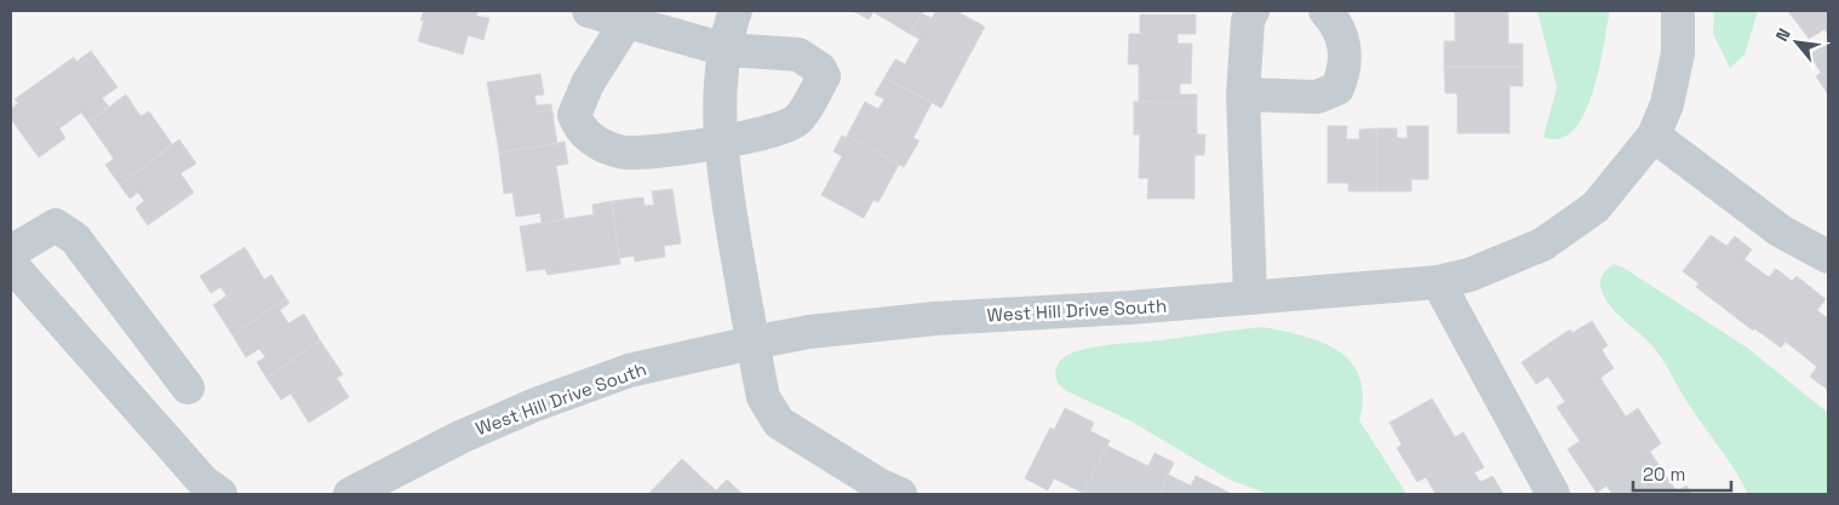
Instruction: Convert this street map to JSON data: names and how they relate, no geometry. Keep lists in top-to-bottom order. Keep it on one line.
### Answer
{"streets":{"street":["West Hill Drive South"]},"scale_bar":"20 m","north":"top left"}
